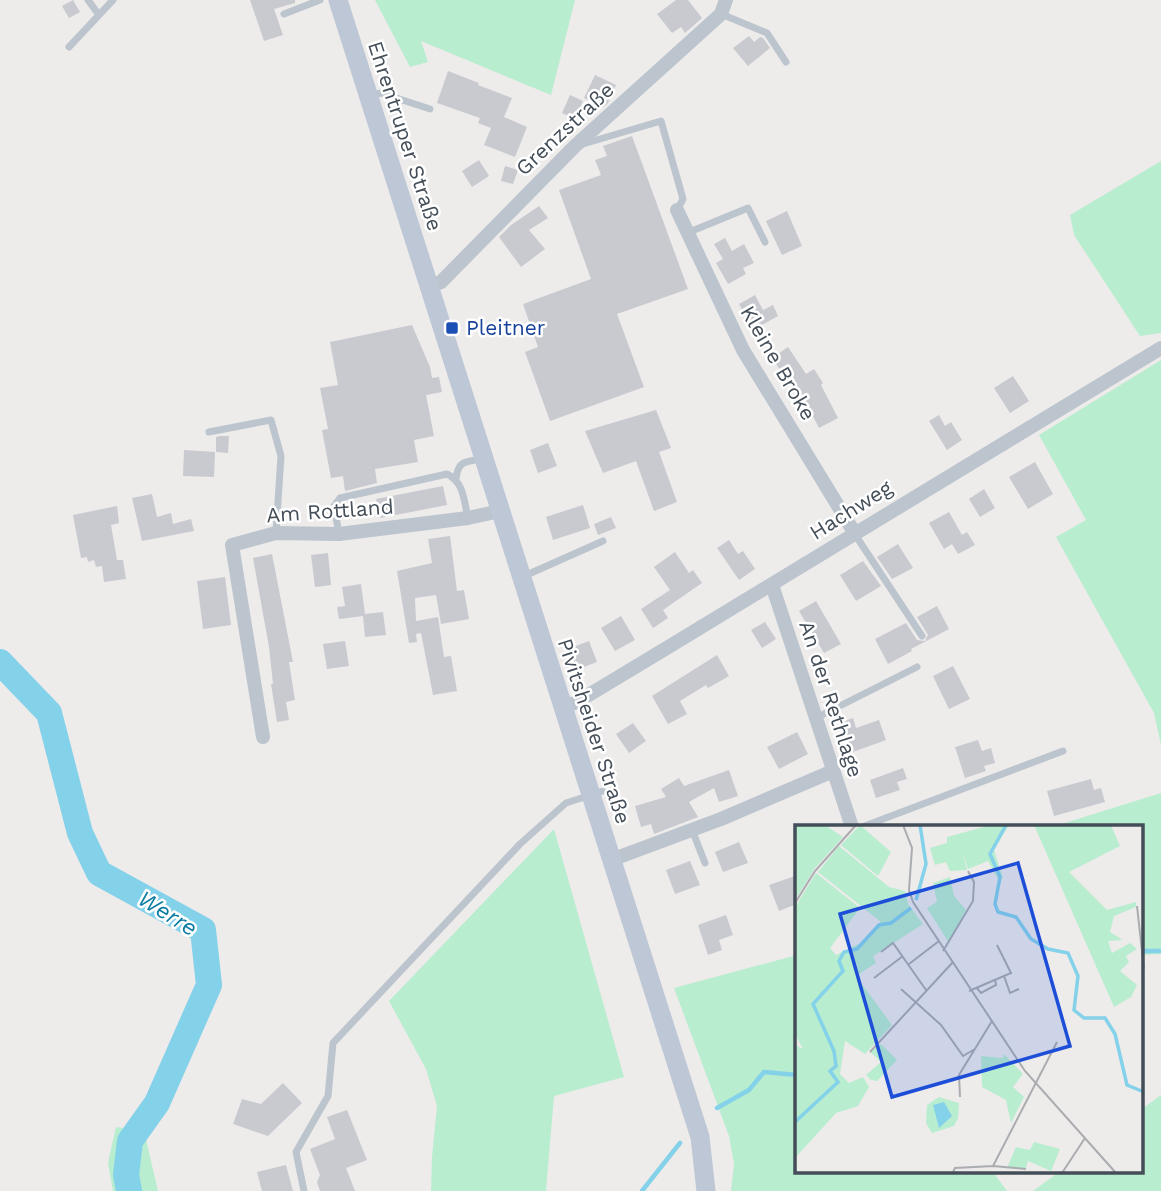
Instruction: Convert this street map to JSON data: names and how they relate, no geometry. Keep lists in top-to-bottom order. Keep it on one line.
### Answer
{"streets":{"main road":["Ehrentruper Straße","Pivitsheider Straße"],"street":["Grenzstraße","Kleine Broke","Hachweg","Am Rottland","An der Rethlage"]},"crossings":[["Grenzstraße","Ehrentruper Straße"],["Grenzstraße","Pivitsheider Straße"],["Ehrentruper Straße","Pivitsheider Straße"],["Kleine Broke","Hachweg"],["Hachweg","An der Rethlage"],["Hachweg","Pivitsheider Straße"],["Am Rottland","Pivitsheider Straße"]],"water":["Werre"],"places":{"transit":["Pleitner"]}}
